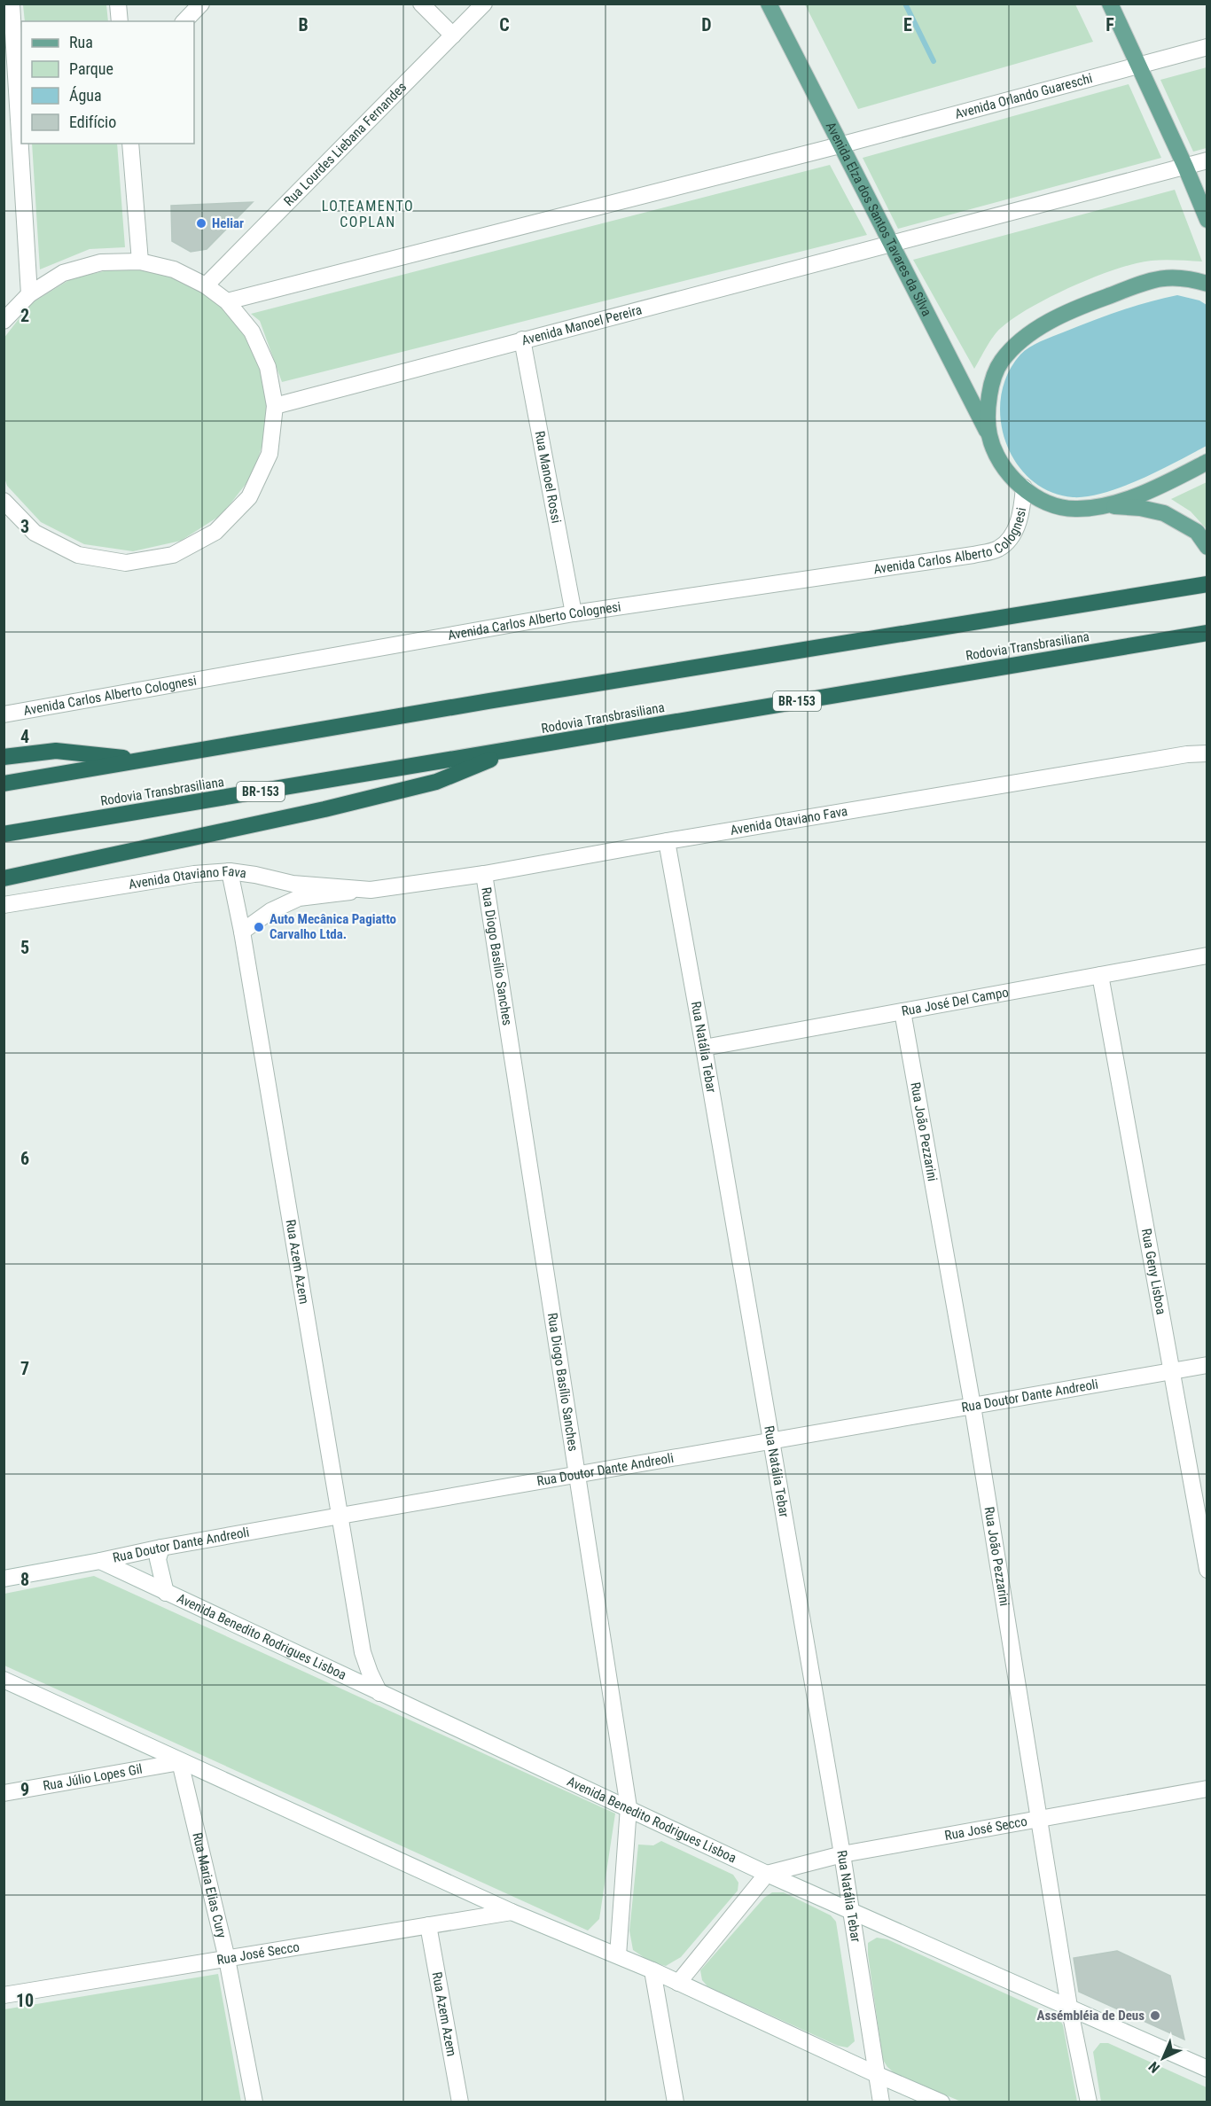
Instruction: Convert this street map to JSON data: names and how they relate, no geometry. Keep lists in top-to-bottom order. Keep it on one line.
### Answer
{"streets":{"highway":["Rodovia Transbrasiliana","BR-153"],"main road":["Avenida Elza dos Santos Tavares da Silva"],"street":["Avenida Orlando Guareschi","Rua Lourdes Liebana Fernandes","Avenida Manoel Pereira","Rua Manoel Rossi","Avenida Carlos Alberto Colognesi","Avenida Otaviano Fava","Rua Diogo Basílio Sanches","Rua José Del Campo","Rua Natália Tebar","Rua João Pezzarini","Rua Azem Azem","Rua Geny Lisboa","Rua Doutor Dante Andreoli","Avenida Benedito Rodrigues Lisboa","Rua Júlio Lopes Gil","Rua José Secco","Rua Maria Elias Cury"]},"crossings":[["Avenida Orlando Guareschi","Avenida Elza dos Santos Tavares da Silva"],["Avenida Elza dos Santos Tavares da Silva","Avenida Manoel Pereira"],["Avenida Elza dos Santos Tavares da Silva","Avenida Carlos Alberto Colognesi"],["Avenida Manoel Pereira","Rua Manoel Rossi"],["Rua Manoel Rossi","Avenida Carlos Alberto Colognesi"],["Avenida Otaviano Fava","Rua Diogo Basílio Sanches"],["Avenida Otaviano Fava","Rua Natália Tebar"],["Avenida Otaviano Fava","Rua Azem Azem"],["Rua Diogo Basílio Sanches","Rua Doutor Dante Andreoli"],["Rua Diogo Basílio Sanches","Avenida Benedito Rodrigues Lisboa"],["Rua José Del Campo","Rua Natália Tebar"],["Rua José Del Campo","Rua João Pezzarini"],["Rua José Del Campo","Rua Geny Lisboa"],["Rua Natália Tebar","Rua Doutor Dante Andreoli"],["Rua Natália Tebar","Avenida Benedito Rodrigues Lisboa"],["Rua Natália Tebar","Rua José Secco"],["Rua João Pezzarini","Rua Doutor Dante Andreoli"],["Rua João Pezzarini","Avenida Benedito Rodrigues Lisboa"],["Rua João Pezzarini","Rua José Secco"],["Rua Azem Azem","Rua Doutor Dante Andreoli"],["Rua Azem Azem","Avenida Benedito Rodrigues Lisboa"],["Rua Azem Azem","Rua José Secco"],["Rua Geny Lisboa","Rua Doutor Dante Andreoli"],["Rua Doutor Dante Andreoli","Avenida Benedito Rodrigues Lisboa"],["Avenida Benedito Rodrigues Lisboa","Rua José Secco"],["Rua Júlio Lopes Gil","Rua Maria Elias Cury"],["Rua José Secco","Rua Maria Elias Cury"]],"districts":["LOTEAMENTO COPLAN"],"places":["Heliar","Auto Mecânica Pagiatto Carvalho Ltda.","Assémbléia de Deus"],"legend":["Rua","Parque","Água","Edifício"],"north":"bottom left","grid":{"columns":["B","C","D","E","F"],"rows":["2","3","4","5","6","7","8","9","10"]}}
